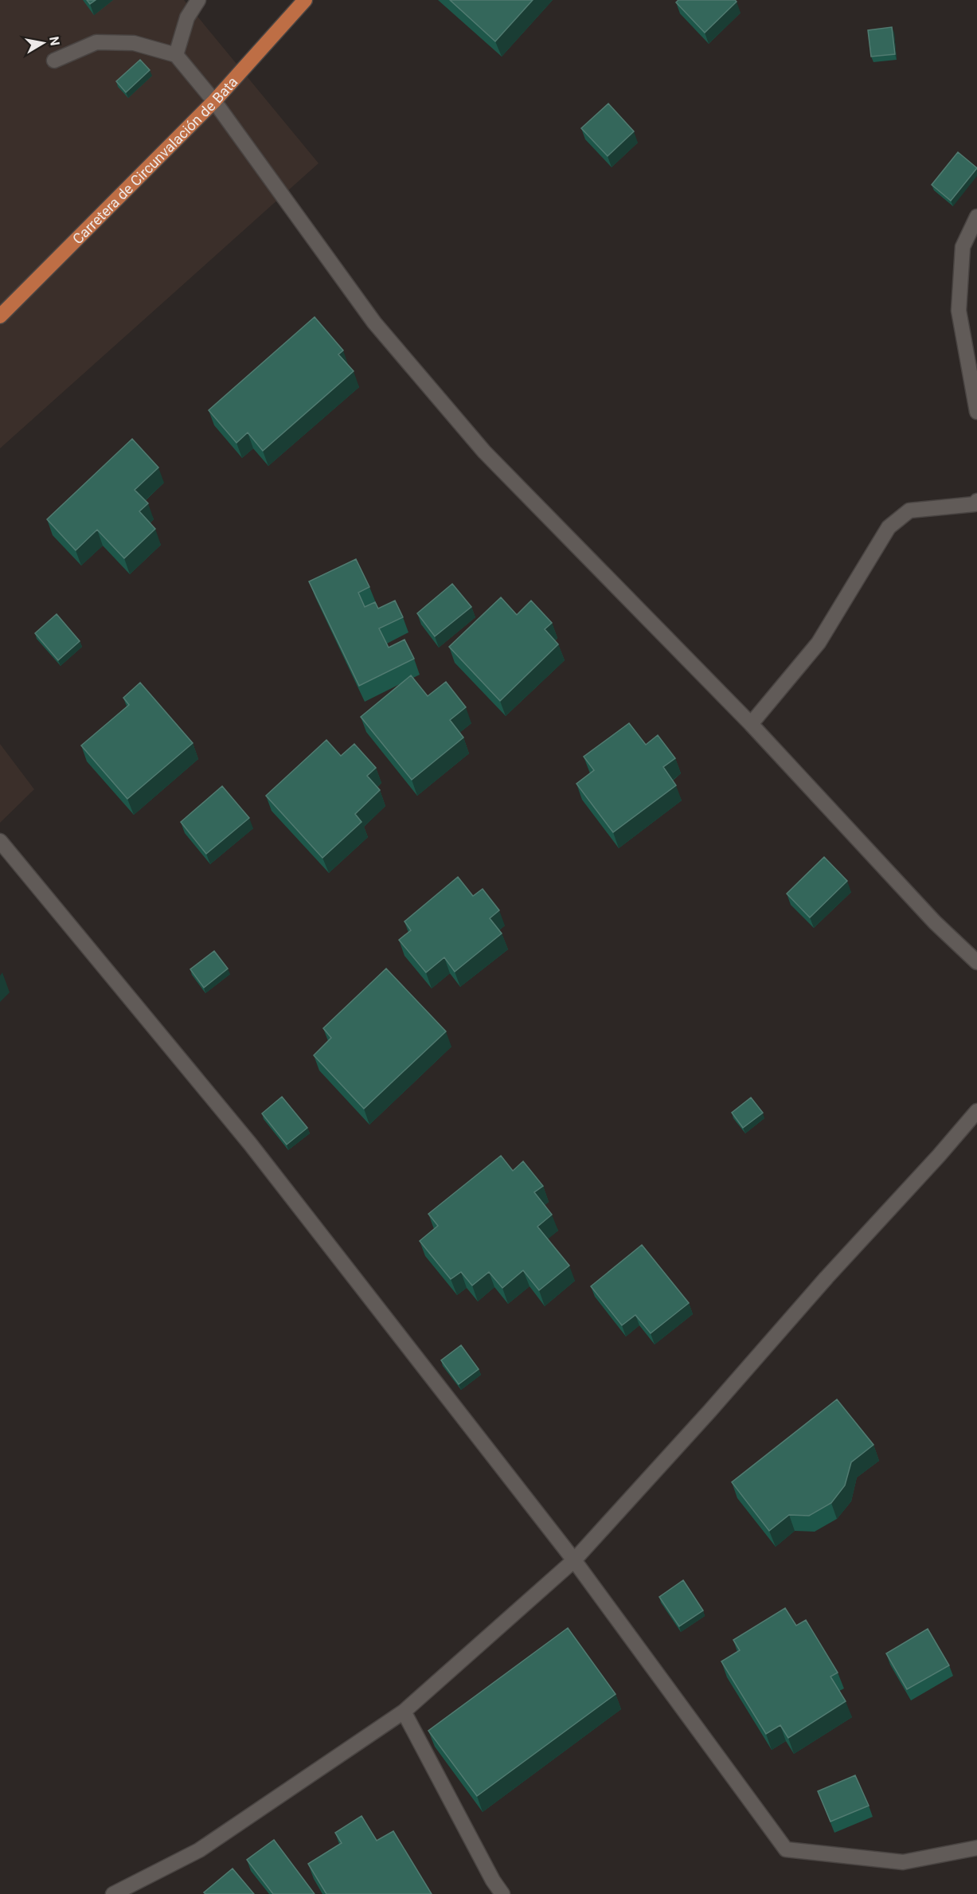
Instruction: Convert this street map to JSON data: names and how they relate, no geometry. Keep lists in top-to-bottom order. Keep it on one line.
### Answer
{"streets":{"main road":["Carretera de Circunvalación de Bata"]},"north":"right"}
